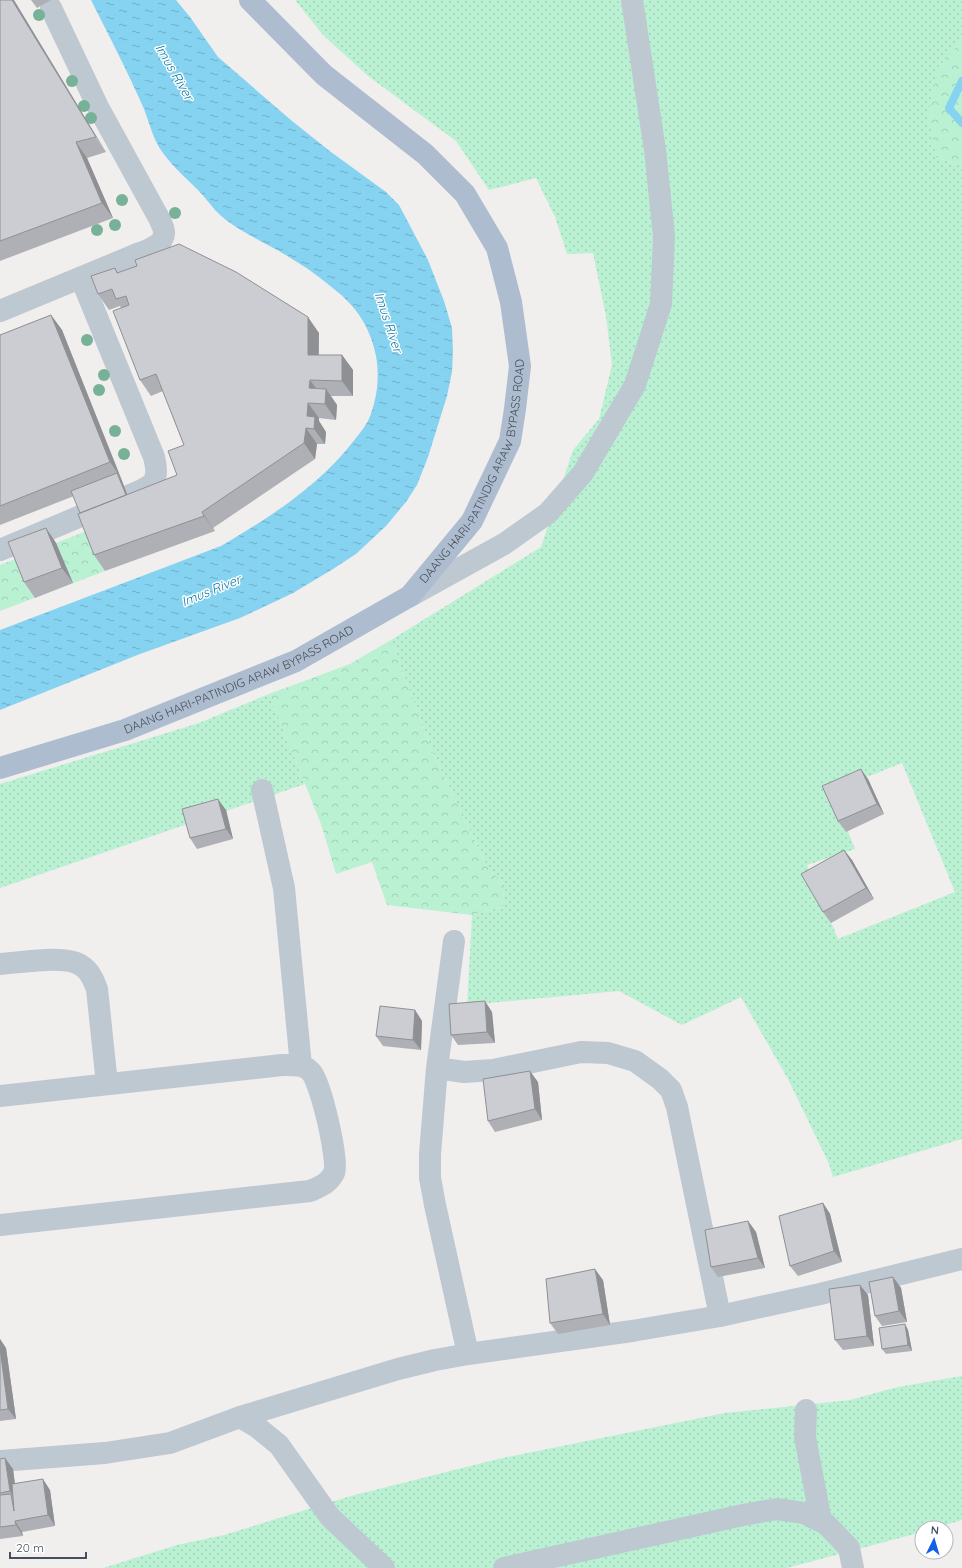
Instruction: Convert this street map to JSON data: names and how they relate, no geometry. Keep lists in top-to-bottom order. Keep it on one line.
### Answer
{"streets":{"main road":["DAANG HARI-PATINDIG ARAW BYPASS ROAD"]},"water":["Imus River"],"scale_bar":"20 m","north":"top"}
